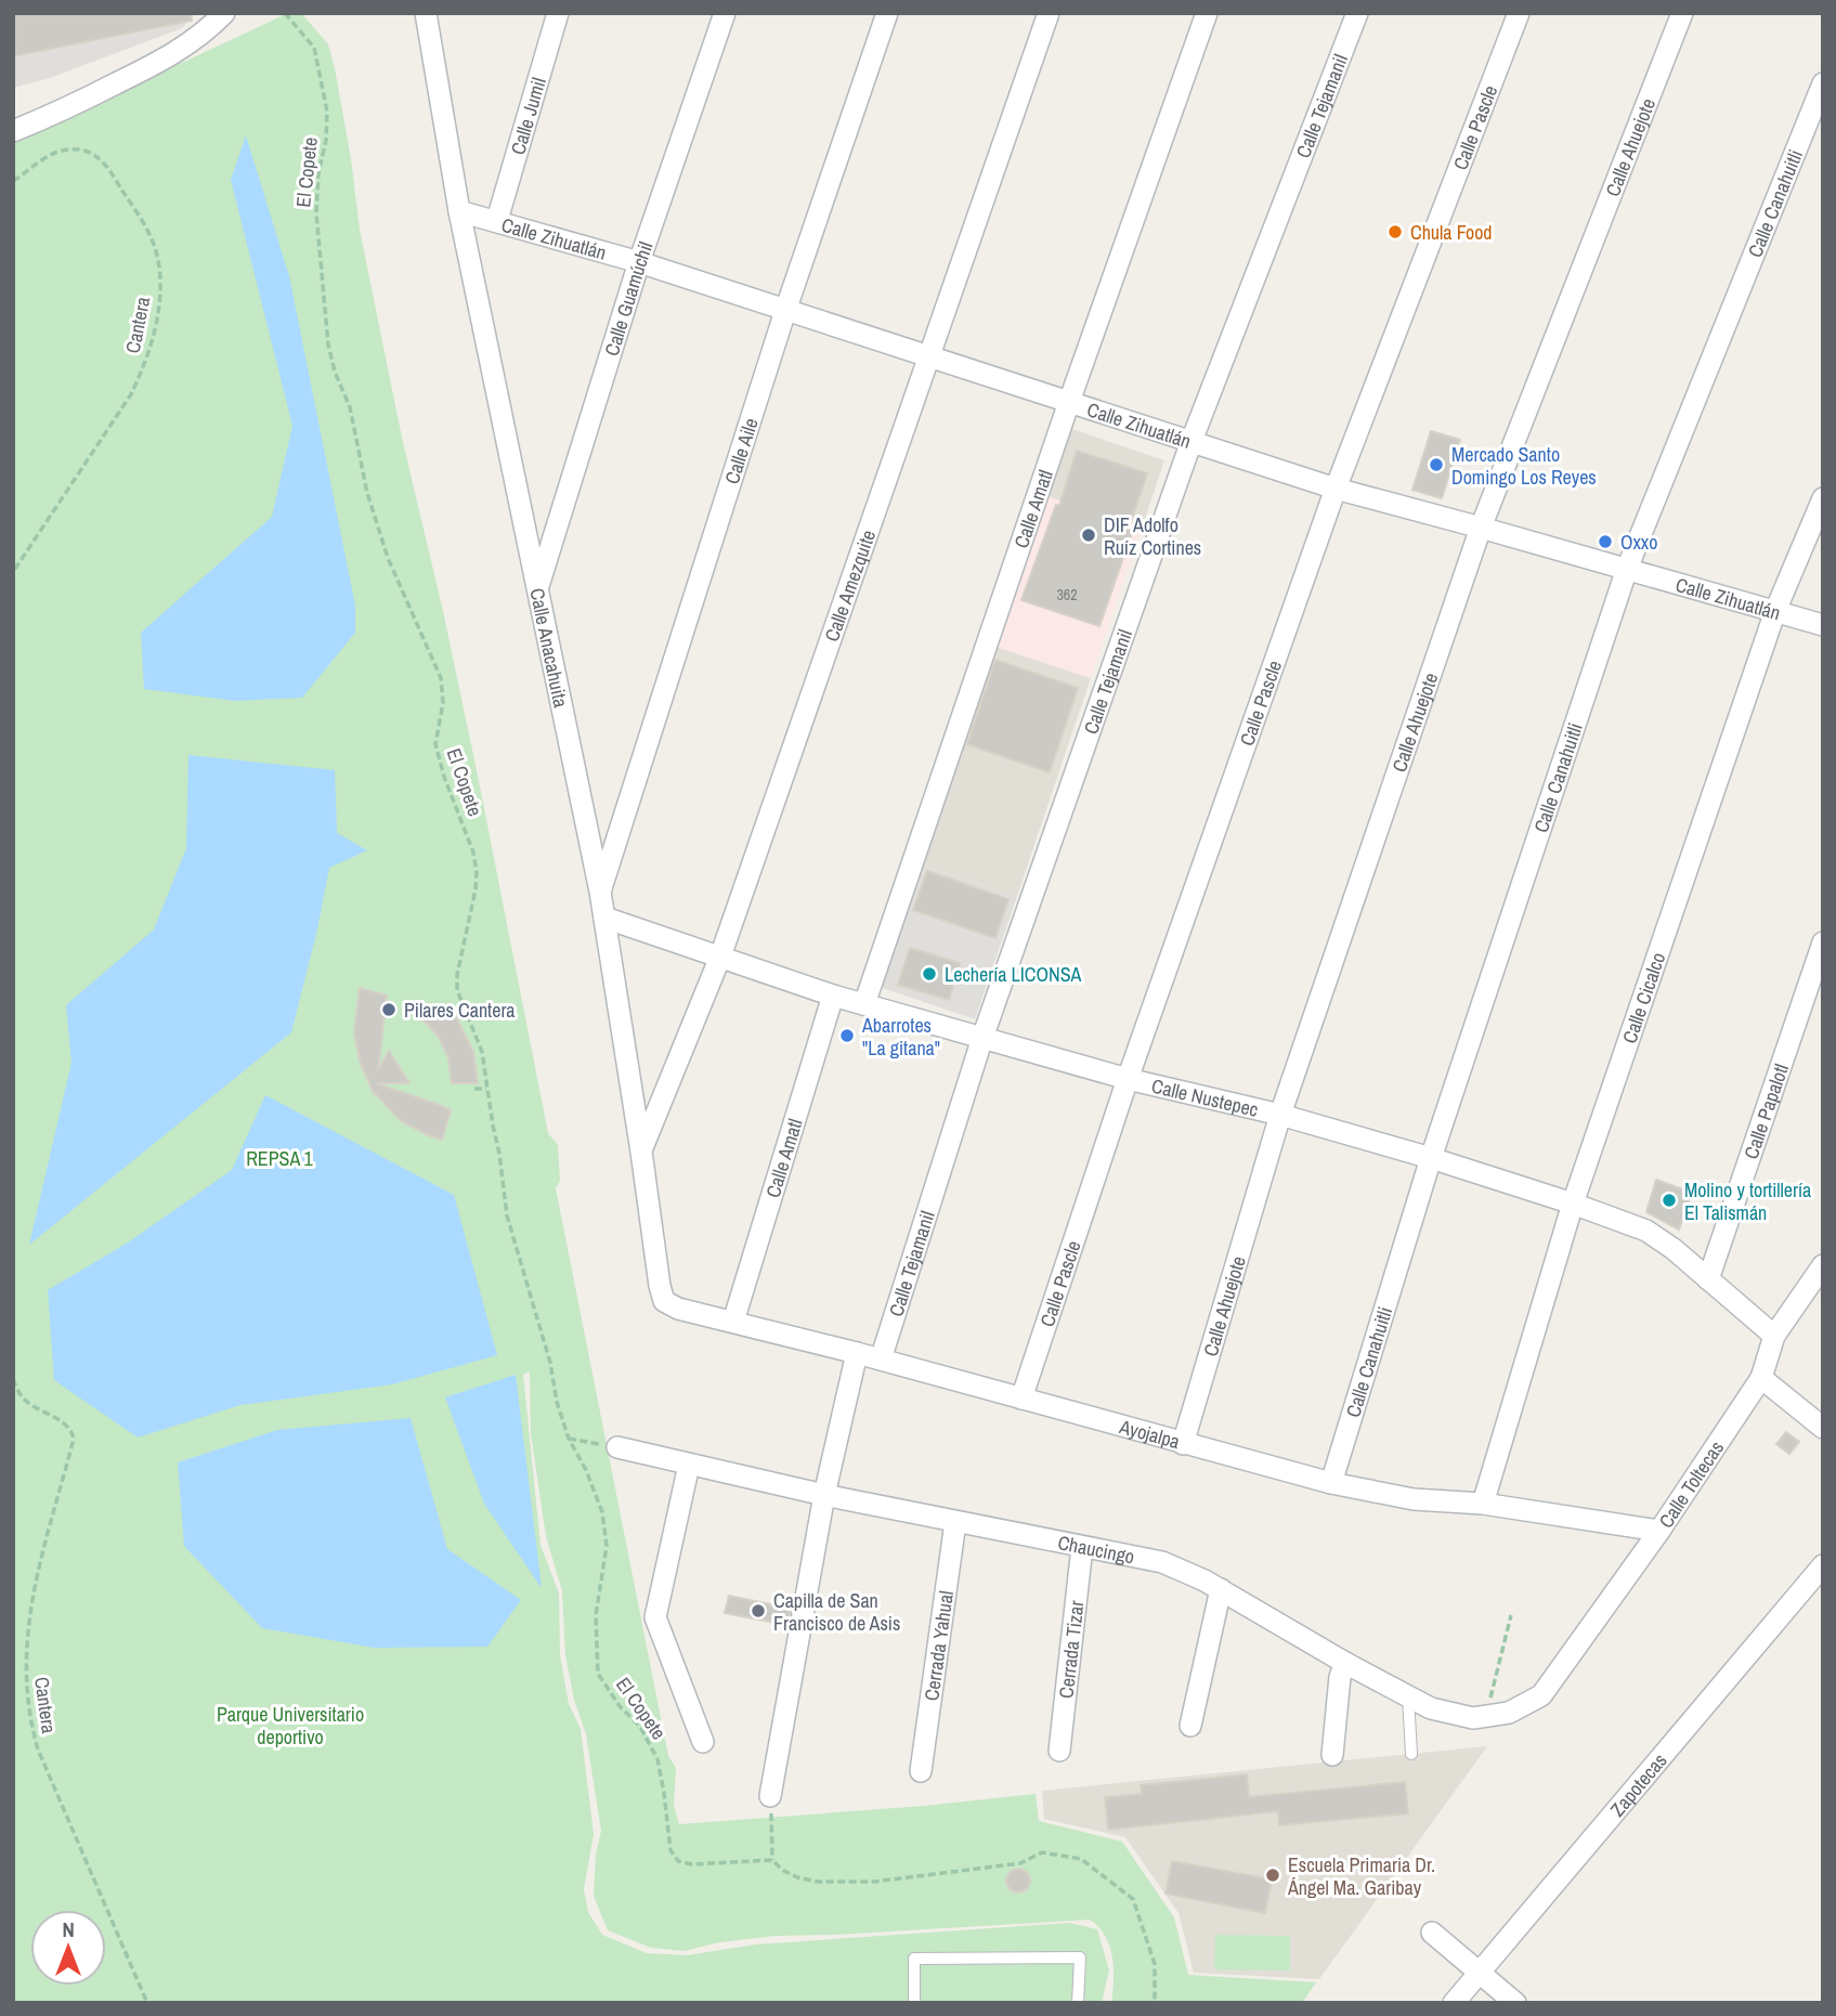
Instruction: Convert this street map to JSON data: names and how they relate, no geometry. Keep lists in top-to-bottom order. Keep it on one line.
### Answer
{"streets":{"street":["Calle Tejamanil","Calle Jumil","Calle Pascle","Calle Ahuejote","Calle Canahuitli","Calle Zihuatlán","Calle Guamúchil","Calle Aile","Calle Amatl","Calle Amezquite","Calle Anacahuita","Calle Cicalco","Calle Nustepec","Calle Papalotl","Ayojalpa","Calle Toltecas","Chaucingo","Cerrada Yahual","Cerrada Tizar","Zapotecas"],"path":["El Copete","Cantera"]},"crossings":[["Calle Tejamanil","Calle Zihuatlán"],["Calle Tejamanil","Calle Nustepec"],["Calle Tejamanil","Ayojalpa"],["Calle Jumil","Calle Zihuatlán"],["Calle Pascle","Calle Zihuatlán"],["Calle Pascle","Calle Nustepec"],["Calle Pascle","Ayojalpa"],["Calle Ahuejote","Calle Zihuatlán"],["Calle Ahuejote","Calle Nustepec"],["Calle Ahuejote","Ayojalpa"],["Calle Canahuitli","Calle Zihuatlán"],["Calle Canahuitli","Calle Nustepec"],["Calle Canahuitli","Ayojalpa"],["Calle Zihuatlán","Calle Guamúchil"],["Calle Zihuatlán","Calle Aile"],["Calle Zihuatlán","Calle Amatl"],["Calle Zihuatlán","Calle Amezquite"],["Calle Zihuatlán","Calle Anacahuita"],["Calle Zihuatlán","Calle Cicalco"],["Calle Guamúchil","Calle Anacahuita"],["Calle Aile","Calle Anacahuita"],["Calle Amatl","Calle Nustepec"],["Calle Amatl","Ayojalpa"],["Calle Amezquite","Calle Anacahuita"],["Calle Amezquite","Calle Nustepec"],["Calle Anacahuita","Calle Nustepec"],["Calle Anacahuita","Ayojalpa"],["Calle Cicalco","Calle Nustepec"],["Calle Cicalco","Ayojalpa"],["Calle Nustepec","Calle Papalotl"],["Calle Nustepec","Calle Toltecas"],["Ayojalpa","Calle Toltecas"],["Calle Toltecas","Chaucingo"],["Chaucingo","Cerrada Yahual"],["Chaucingo","Cerrada Tizar"]],"parks":["REPSA 1","Parque Universitario deportivo"],"places":["Chula Food","Mercado Santo Domingo Los Reyes","DIF Adolfo Ruíz Cortines","Oxxo","Lechería LICONSA","Pilares Cantera","Abarrotes \"La gitana\"","Molino y tortillería El Talismán","Capilla de San Francisco de Asis","Escuela Primaria Dr. Ángel Ma. Garibay"],"house_numbers":["362"],"north":"top"}
